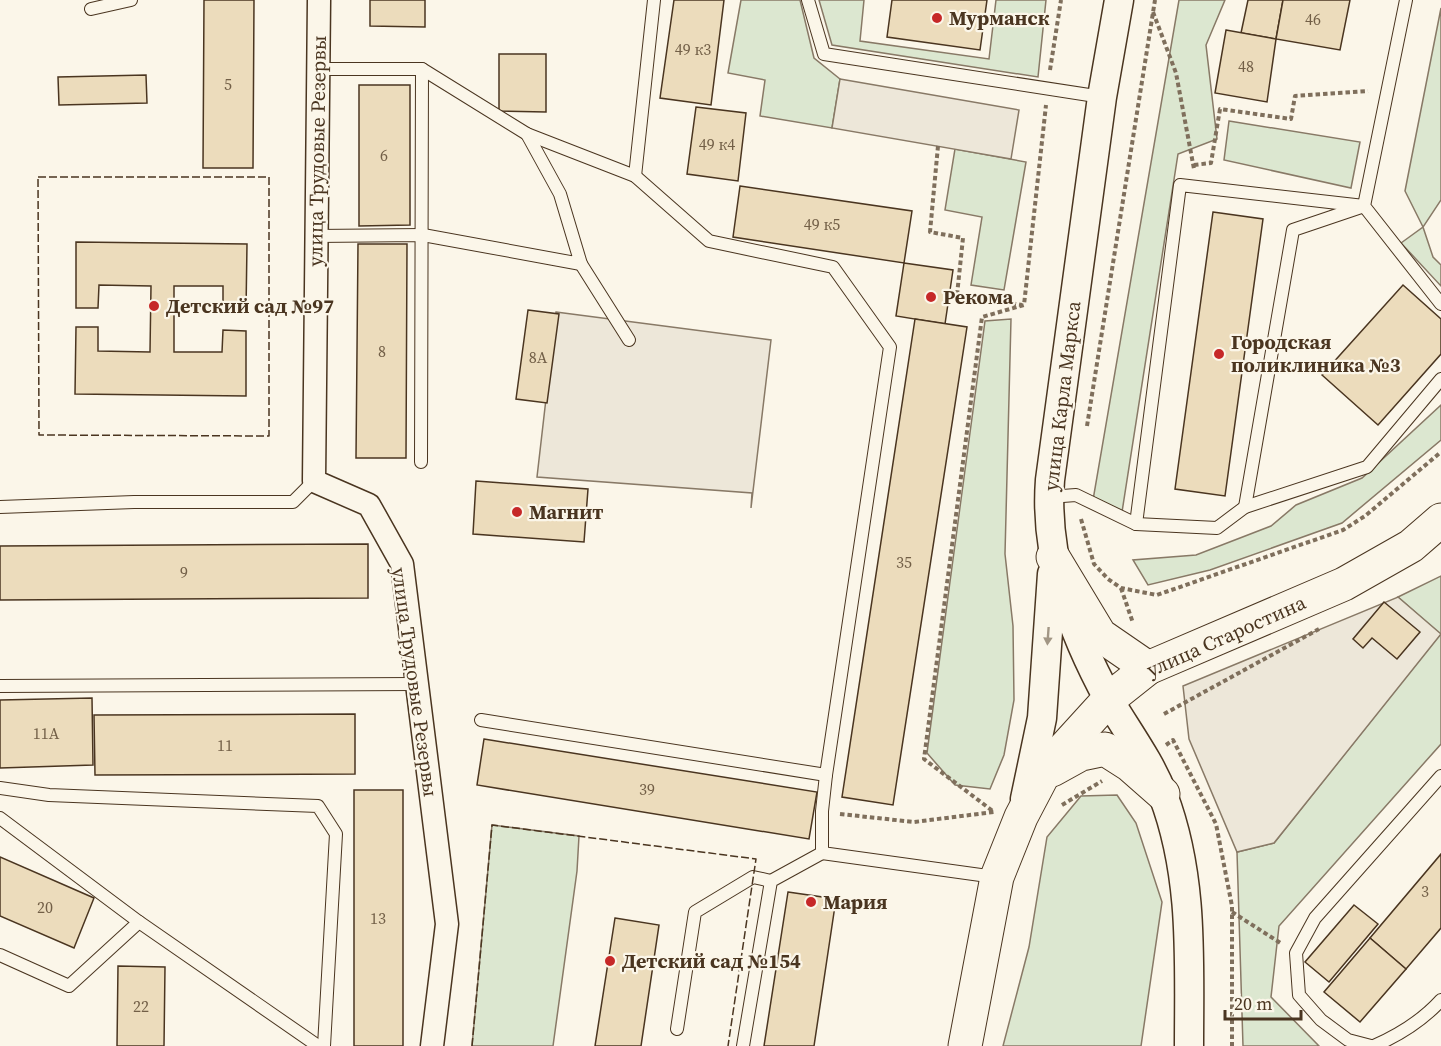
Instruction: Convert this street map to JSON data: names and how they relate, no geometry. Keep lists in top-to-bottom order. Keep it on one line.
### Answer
{"streets":{"main road":["улица Старостина"],"street":["улица Трудовые Резервы","улица Карла Маркса"]},"crossings":[["улица Карла Маркса","улица Старостина"]],"places":["Мурманск","Рекома","Детский сад №97","Городская поликлиника №3","Магнит","Мария","Детский сад №154"],"house_numbers":["46","49 к3","48","5","49 к4","6","49 к5","8","8А","35","9","11А","11","39","3","20","13","22"],"scale_bar":"20 m"}
